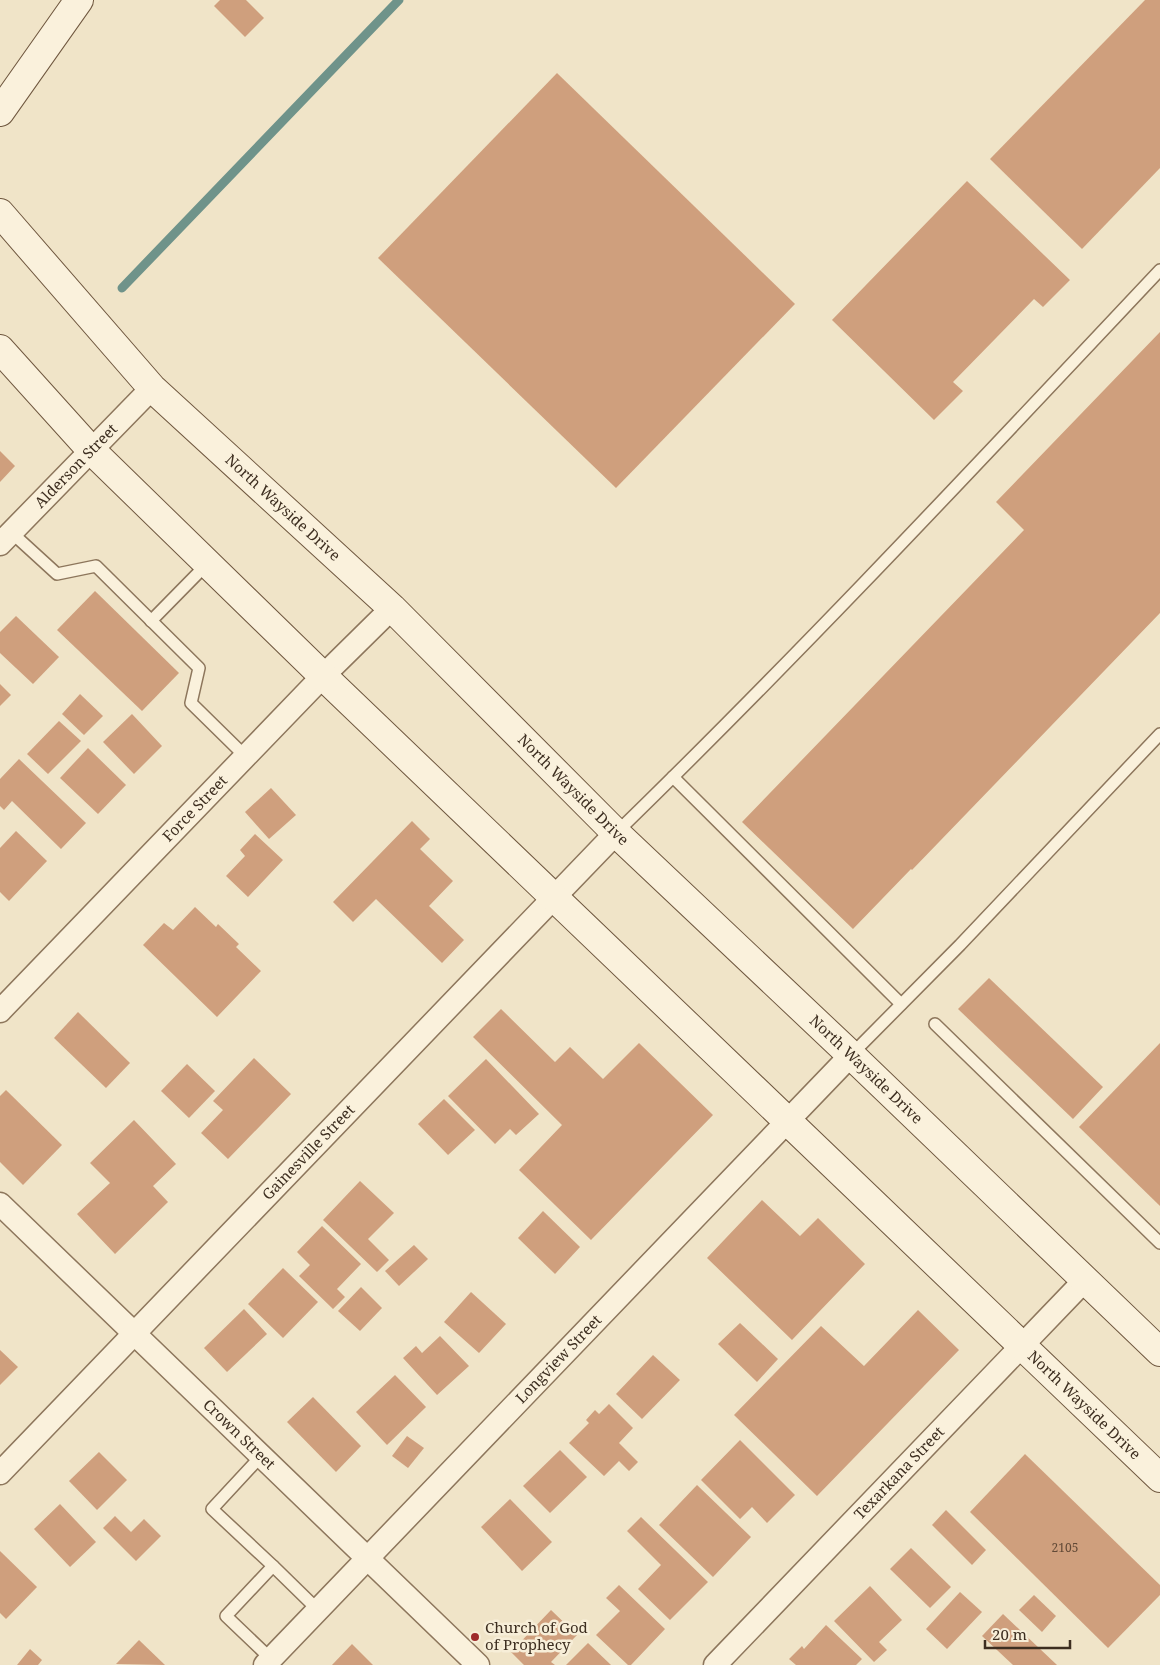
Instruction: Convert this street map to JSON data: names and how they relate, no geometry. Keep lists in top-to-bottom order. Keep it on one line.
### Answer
{"streets":{"main road":["North Wayside Drive"],"street":["Alderson Street","Force Street","Gainesville Street","Longview Street","Crown Street","Texarkana Street"]},"crossings":[["Alderson Street","North Wayside Drive"],["North Wayside Drive","Force Street"],["North Wayside Drive","Gainesville Street"],["North Wayside Drive","Longview Street"],["North Wayside Drive","Texarkana Street"],["Gainesville Street","Crown Street"],["Longview Street","Crown Street"]],"places":["Church of God of Prophecy"],"house_numbers":["2105"],"scale_bar":"20 m"}
